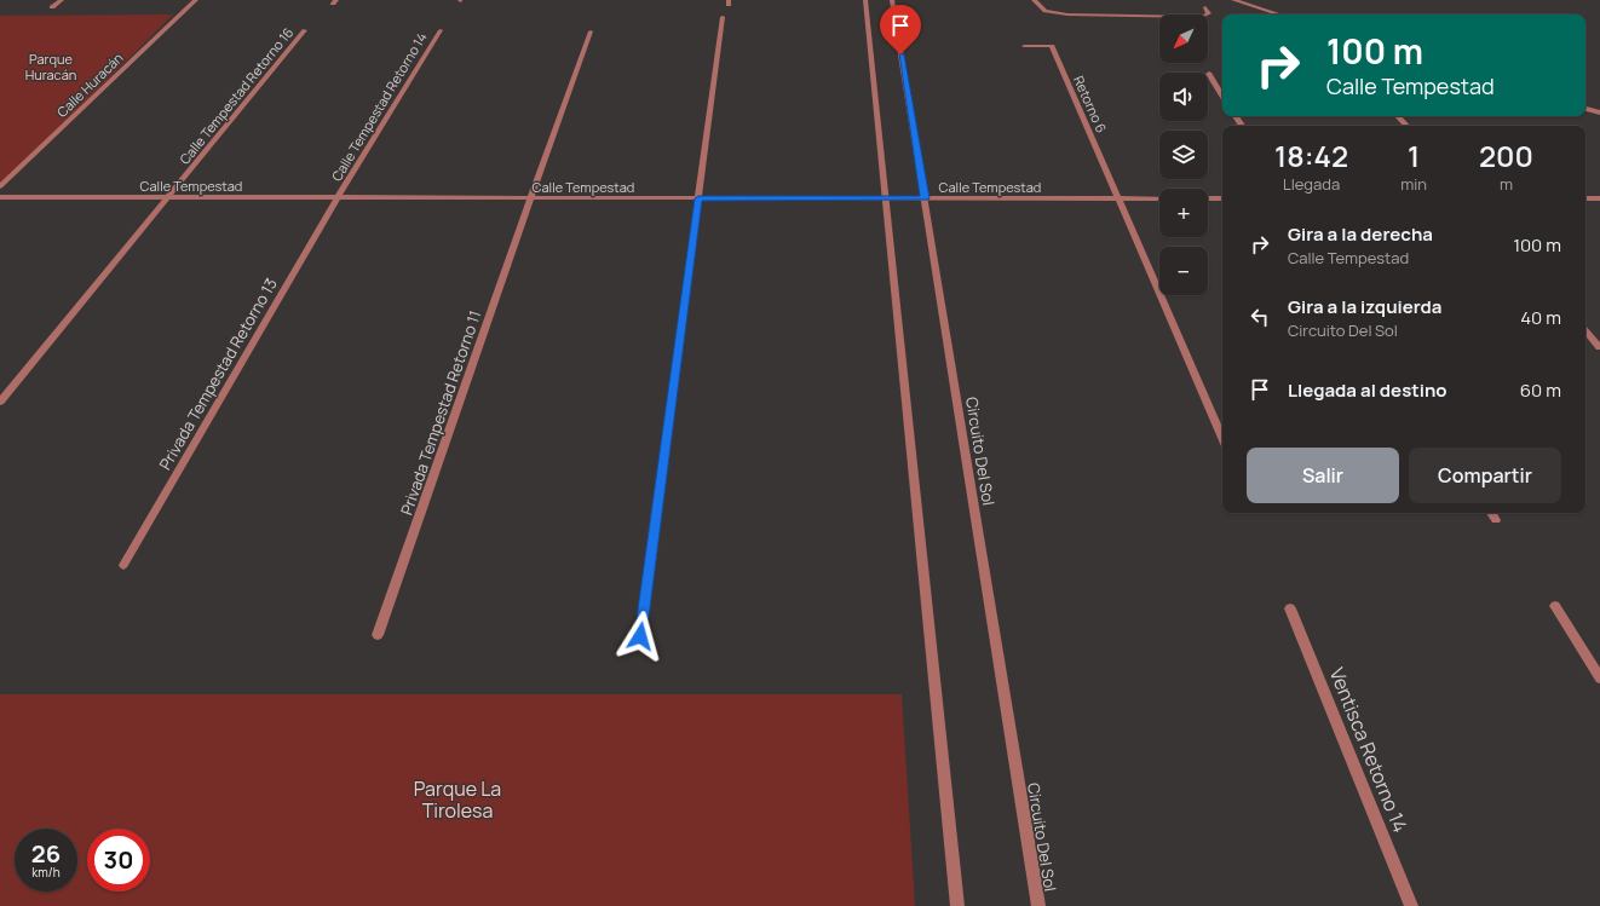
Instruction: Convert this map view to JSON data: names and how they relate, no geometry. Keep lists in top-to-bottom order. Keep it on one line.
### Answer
{"streets":{"street":["Calle Huracán","Calle Tempestad Retorno 16","Retorno 6","Calle Tempestad Retorno 14","Calle Tempestad","Privada Tempestad Retorno 13","Privada Tempestad Retorno 11","Circuito Del Sol","Ventisca Retorno 14"]},"crossings":[["Calle Tempestad Retorno 16","Calle Tempestad"],["Retorno 6","Calle Tempestad"],["Calle Tempestad Retorno 14","Calle Tempestad"],["Calle Tempestad Retorno 14","Privada Tempestad Retorno 13"],["Calle Tempestad","Privada Tempestad Retorno 13"],["Calle Tempestad","Privada Tempestad Retorno 11"],["Calle Tempestad","Circuito Del Sol"]],"parks":["Parque Huracán","Parque La Tirolesa"],"north":"bottom left","page":{"map_buttons":["+","−"],"turn":["100 m","Calle Tempestad"],"eta":["18:42","Llegada","1","min","200","m"],"list":[{"name":"Gira a la derecha","note":"Calle Tempestad","value":"100 m"},{"name":"Gira a la izquierda","note":"Circuito Del Sol","value":"40 m"},{"name":"Llegada al destino","value":"60 m"}],"buttons":["Salir","Compartir"],"speed":"26 km/h","limit":"30"}}
